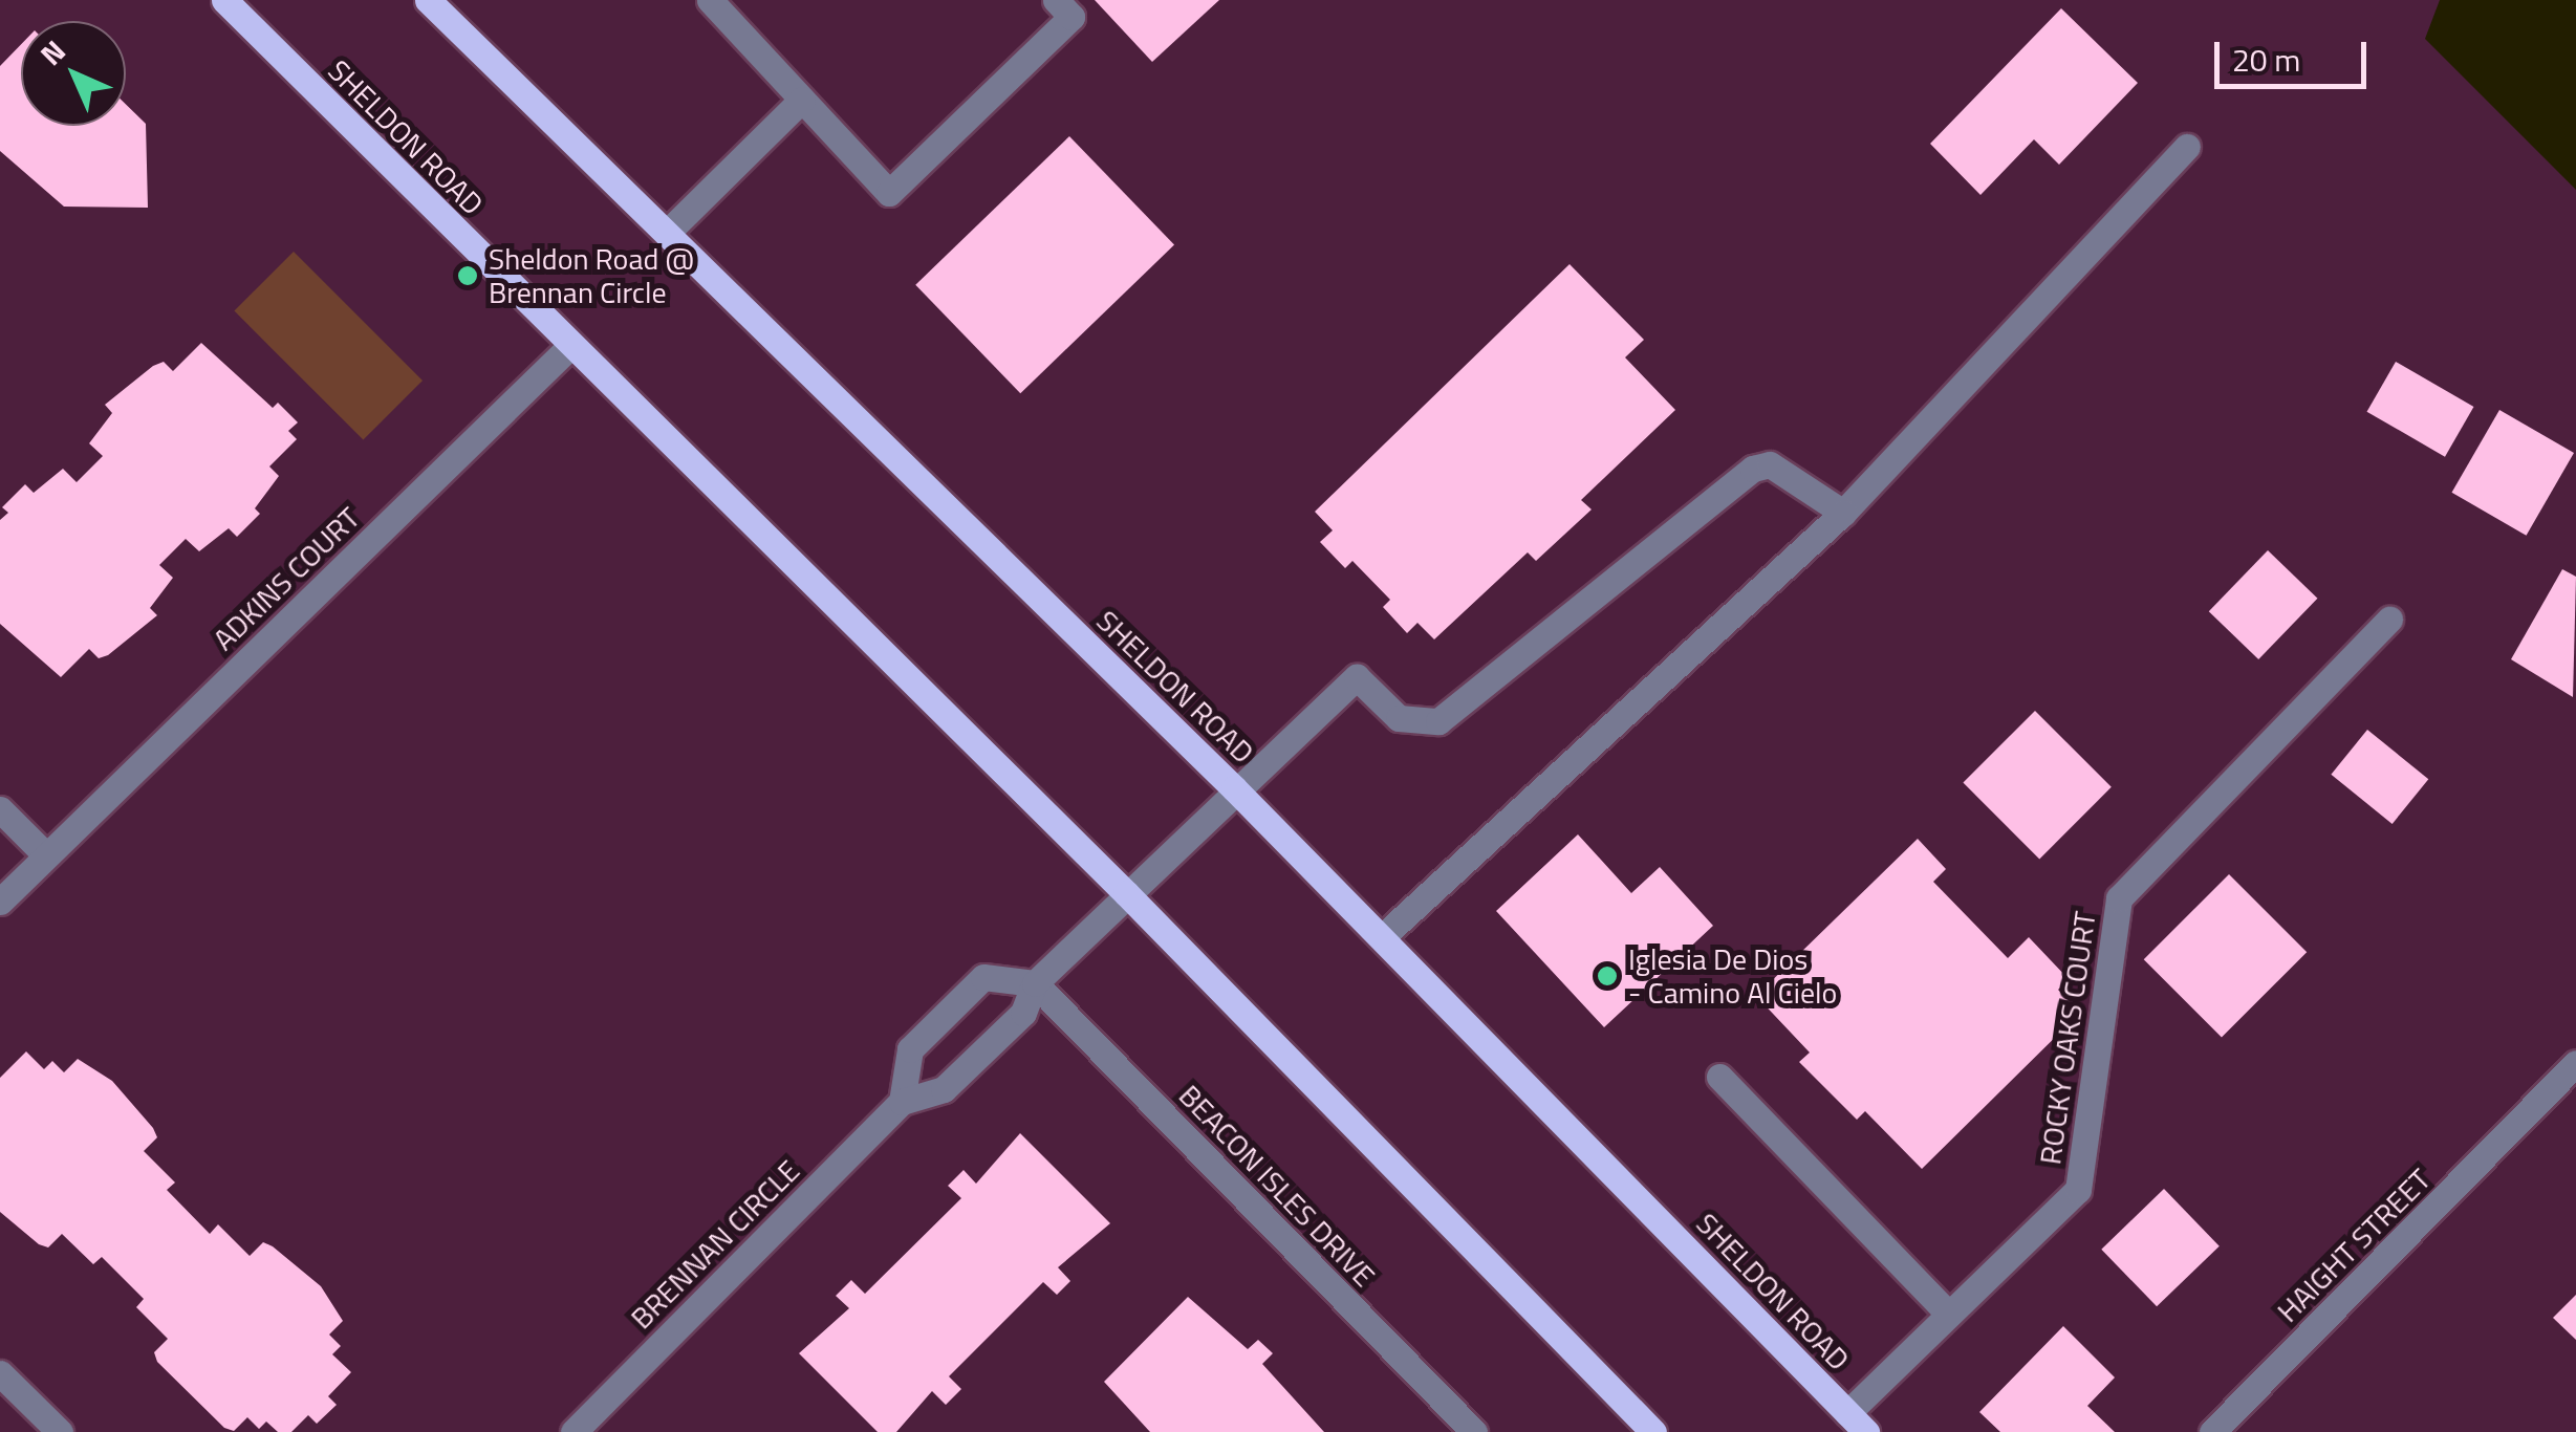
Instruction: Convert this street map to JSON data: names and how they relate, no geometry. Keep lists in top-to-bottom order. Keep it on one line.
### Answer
{"streets":{"main road":["SHELDON ROAD"],"street":["ADKINS COURT","ROCKY OAKS COURT","BEACON ISLES DRIVE","BRENNAN CIRCLE","HAIGHT STREET"]},"crossings":[["SHELDON ROAD","ADKINS COURT"],["SHELDON ROAD","ROCKY OAKS COURT"],["SHELDON ROAD","BRENNAN CIRCLE"],["BEACON ISLES DRIVE","BRENNAN CIRCLE"]],"places":["Sheldon Road @ Brennan Circle","Iglesia De Dios - Camino Al Cielo"],"scale_bar":"20 m","north":"top left"}
